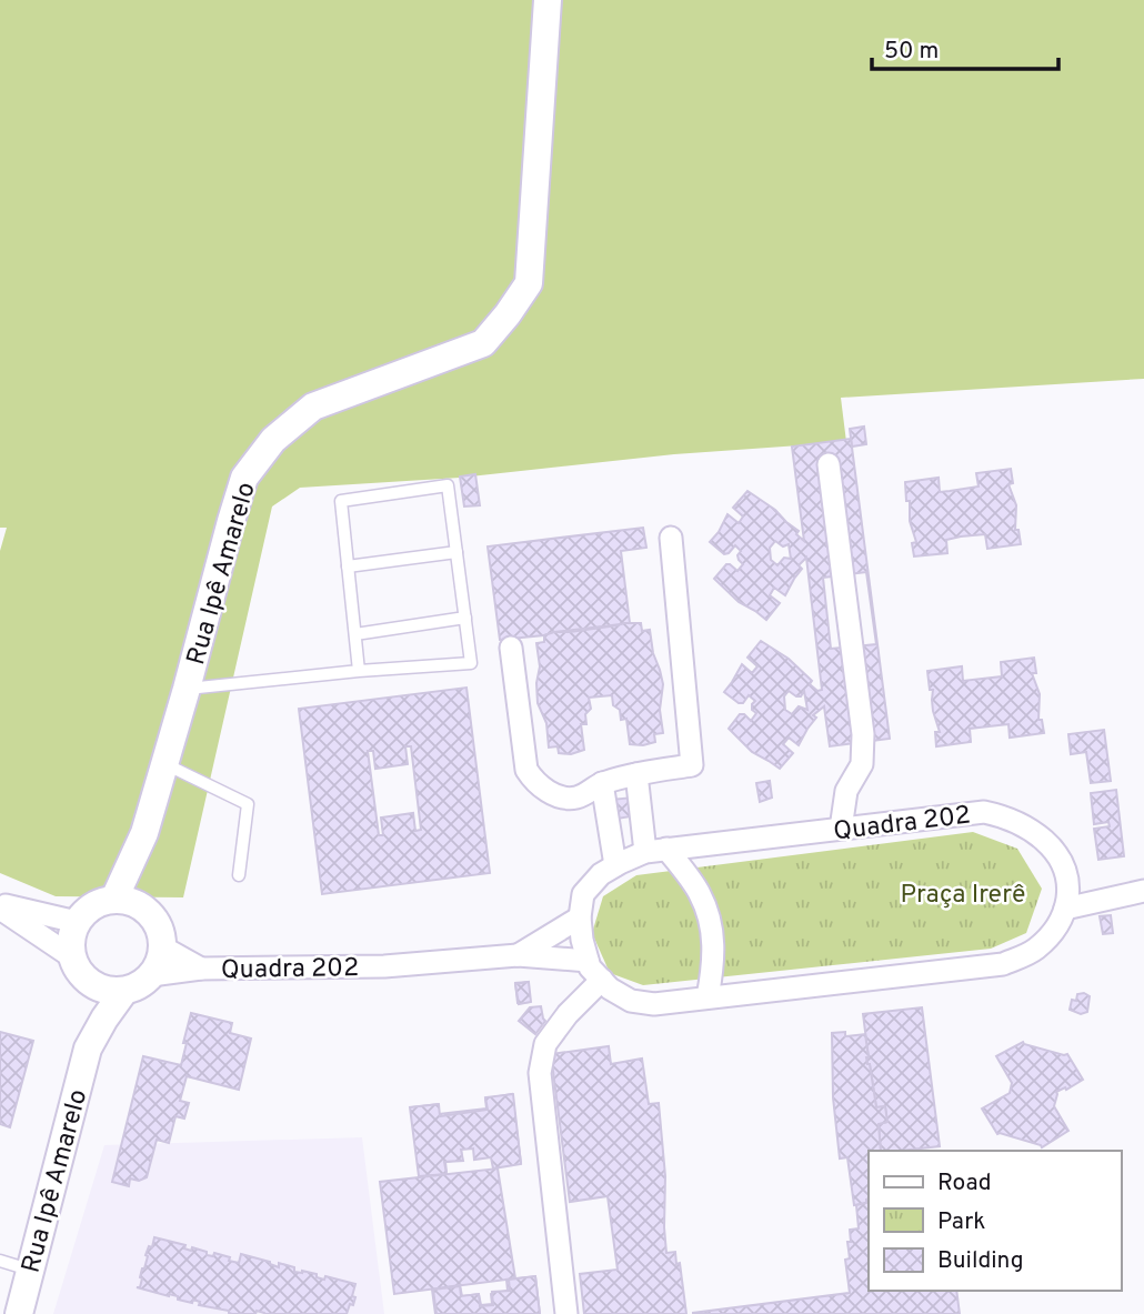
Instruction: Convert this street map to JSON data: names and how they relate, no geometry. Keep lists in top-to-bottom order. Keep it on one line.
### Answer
{"streets":{"street":["Rua Ipê Amarelo","Quadra 202"]},"crossings":[["Rua Ipê Amarelo","Quadra 202"]],"parks":["Praça Irerê"],"legend":["Road","Park","Building"],"scale_bar":"50 m"}
